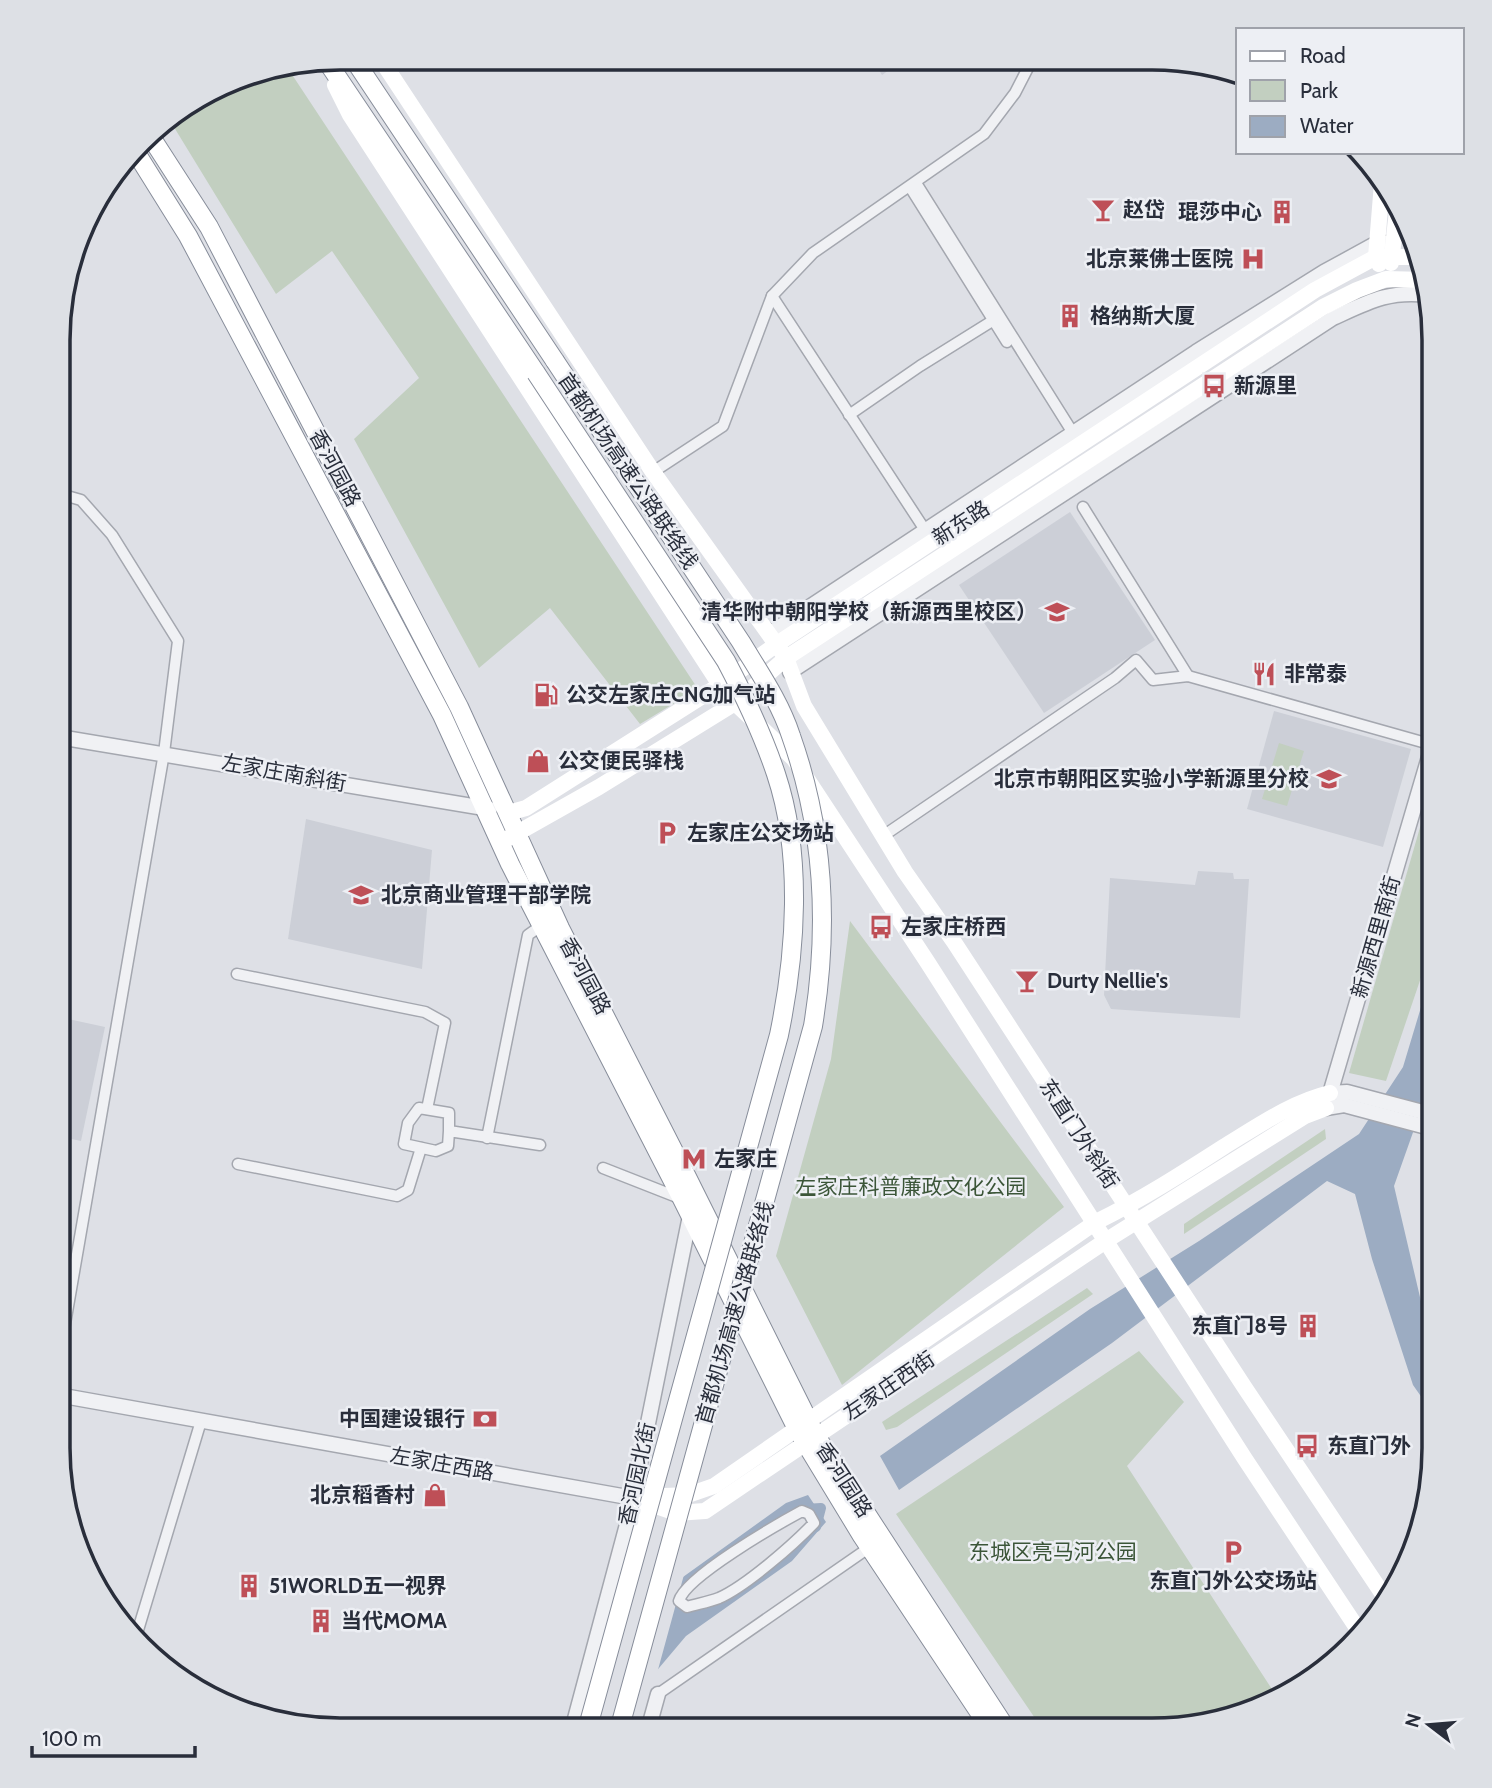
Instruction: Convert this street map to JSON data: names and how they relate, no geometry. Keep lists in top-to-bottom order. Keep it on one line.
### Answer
{"streets":{"highway":["香河园路","首都机场高速公路联络线"],"main road":["新东路","东直门外斜街","左家庄西街","左家庄西路"],"street":["左家庄南斜街","新源西里南街","香河园北街"]},"crossings":[["香河园路","新东路"],["香河园路","左家庄南斜街"],["香河园路","左家庄西街"],["香河园路","左家庄西路"],["香河园路","香河园北街"],["新东路","左家庄南斜街"],["新东路","东直门外斜街"],["东直门外斜街","左家庄西街"],["左家庄西街","左家庄西路"],["左家庄西路","香河园北街"]],"parks":["左家庄科普廉政文化公园","东城区亮马河公园"],"places":{"bar":["赵岱","Durty Nellie's"],"building":["琨莎中心","格纳斯大厦","东直门8号","51WORLD五一视界","当代MOMA"],"hospital":["北京莱佛士医院"],"bus stop":["新源里","左家庄桥西","东直门外"],"school or university":["清华附中朝阳学校（新源西里校区）","北京市朝阳区实验小学新源里分校","北京商业管理干部学院"],"restaurant":["非常泰"],"fuel station":["公交左家庄CNG加气站"],"shop":["公交便民驿栈","北京稻香村"],"parking":["左家庄公交场站","东直门外公交场站"],"metro station":["左家庄"],"bank":["中国建设银行"]},"legend":["Road","Park","Water"],"scale_bar":"100 m","north":"left"}
